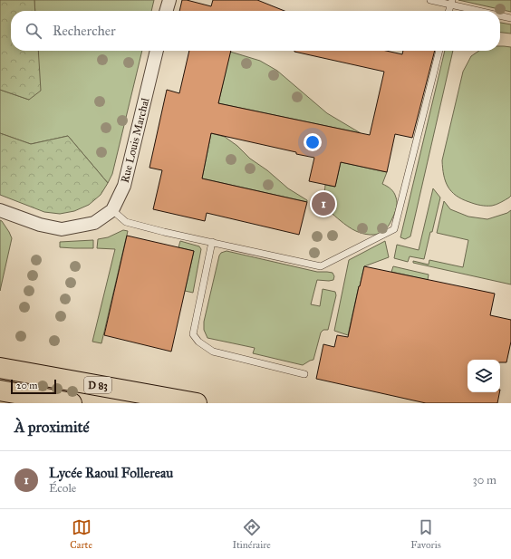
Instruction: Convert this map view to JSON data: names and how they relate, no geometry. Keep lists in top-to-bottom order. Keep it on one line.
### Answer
{"streets":{"main road":["D 83"],"street":["Rue Louis Marchal"]},"scale_bar":"20 m","page":{"search":"Rechercher","pins":"1","scale":"20 m","heading":"À proximité","list":[{"mark":"1","name":"Lycée Raoul Follereau","note":"École","value":"30 m"}],"nav":["Carte","Itinéraire","Favoris"]}}
